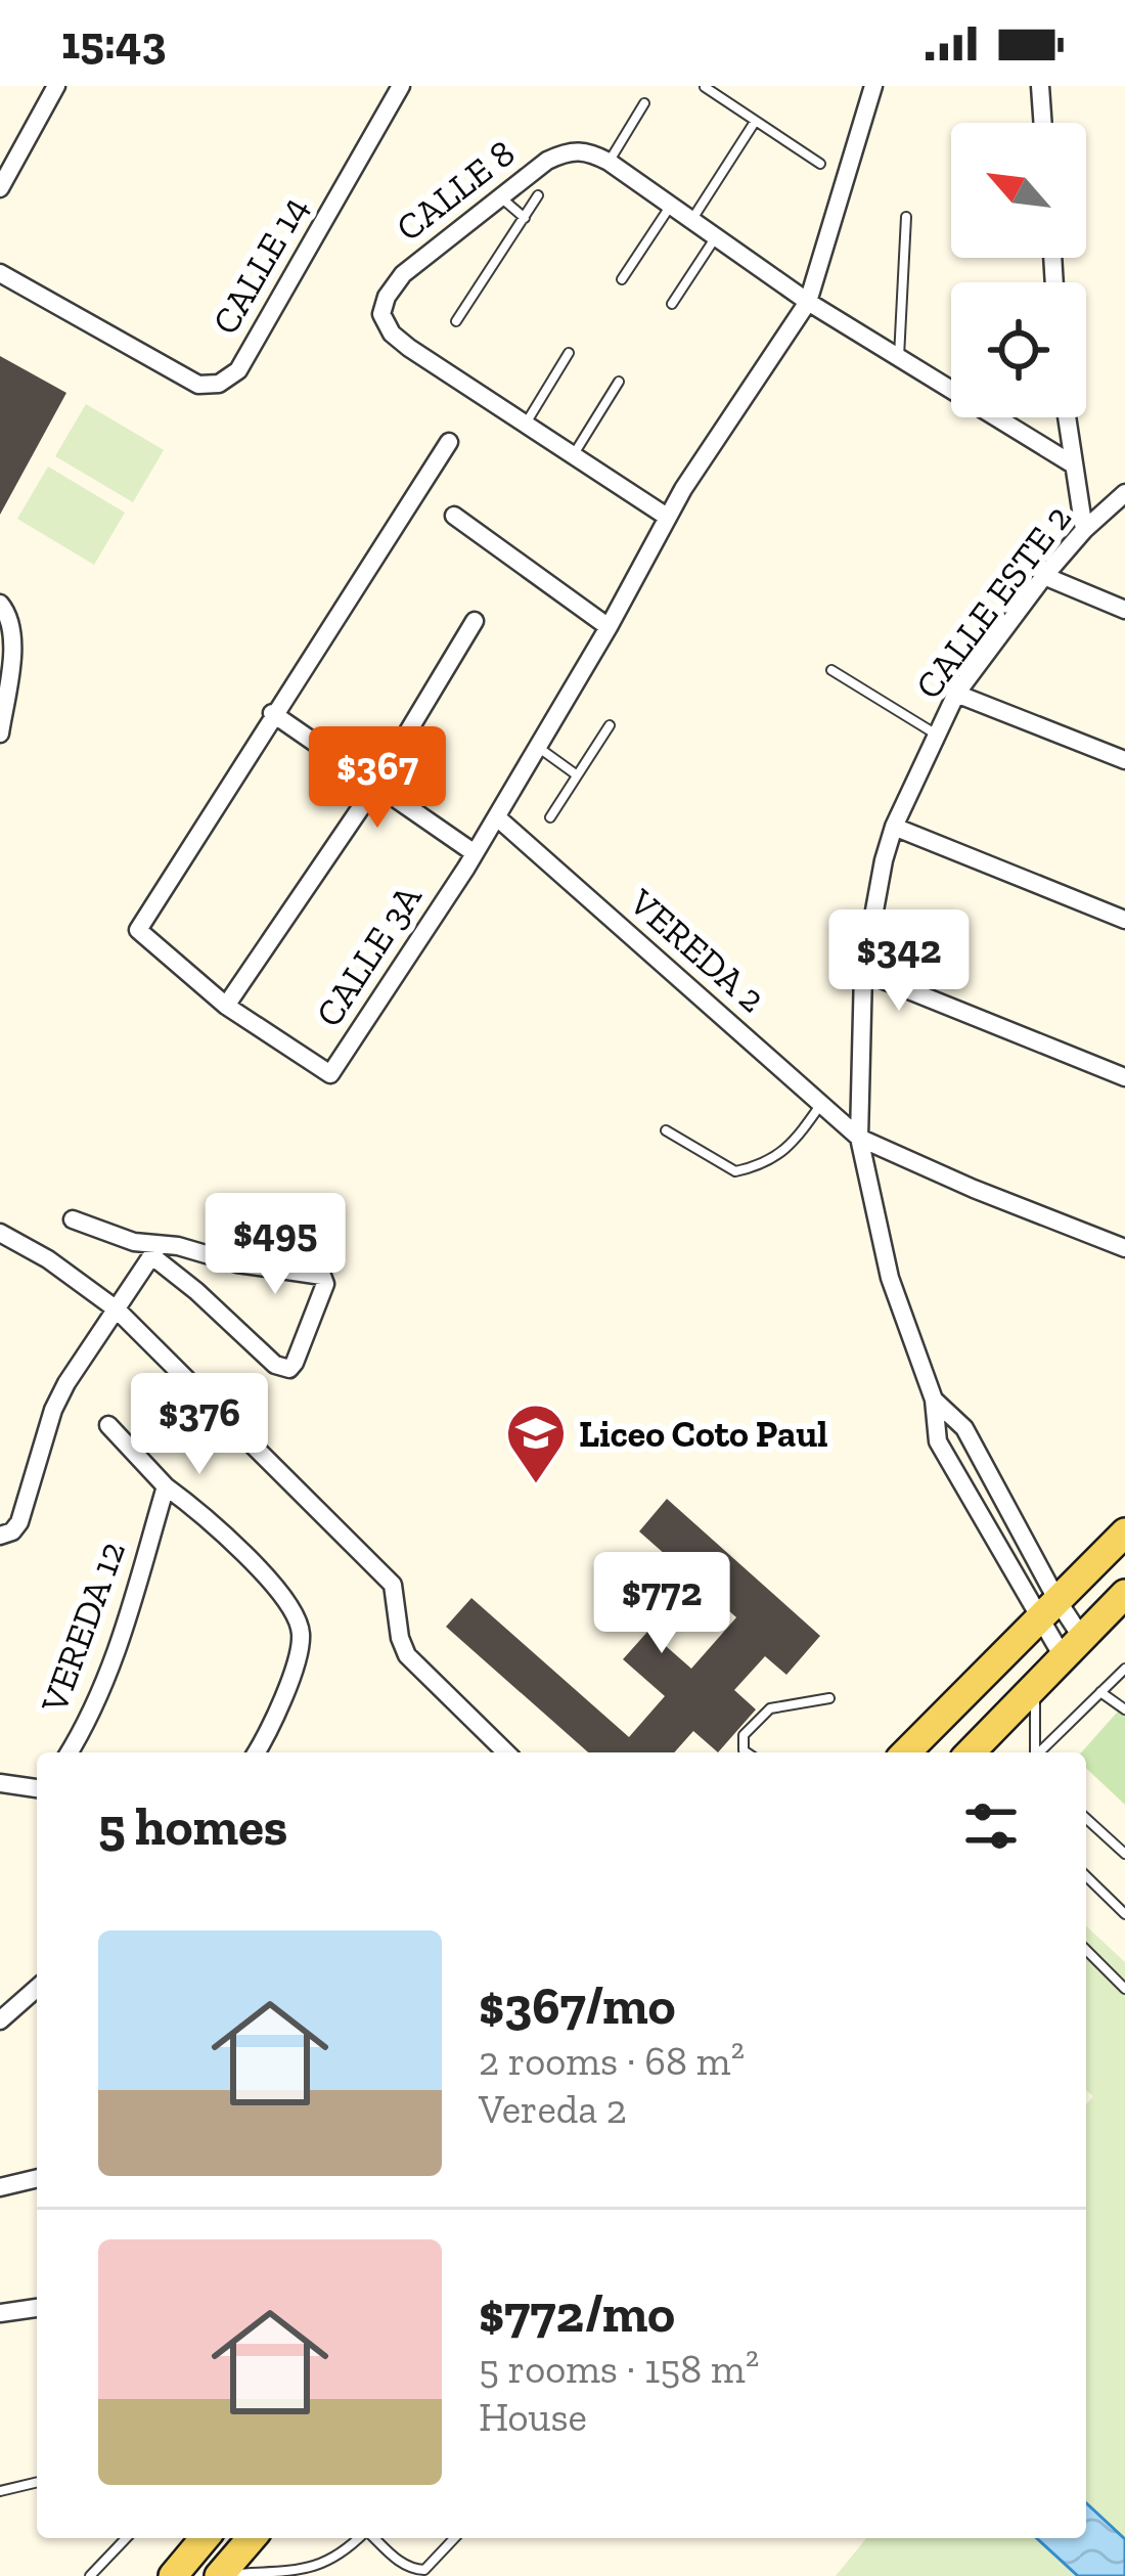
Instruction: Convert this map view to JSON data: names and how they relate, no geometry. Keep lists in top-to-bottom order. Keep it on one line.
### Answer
{"streets":{"street":["CALLE 8","CALLE 14","CALLE ESTE 2","VEREDA 2","CALLE 3A","VEREDA 12"]},"crossings":[["CALLE 8","CALLE 3A"],["CALLE ESTE 2","VEREDA 2"],["VEREDA 2","CALLE 3A"]],"places":{"school or university":["Liceo Coto Paul"]},"north":"top left","page":{"status":"15:43","price":["$367","$342","$495","$376","$772"],"heading":"5 homes","list":[{"name":"$367/mo","note":"2 rooms · 68 m² · Vereda 2"},{"name":"$772/mo","note":"5 rooms · 158 m² · House"}]}}
